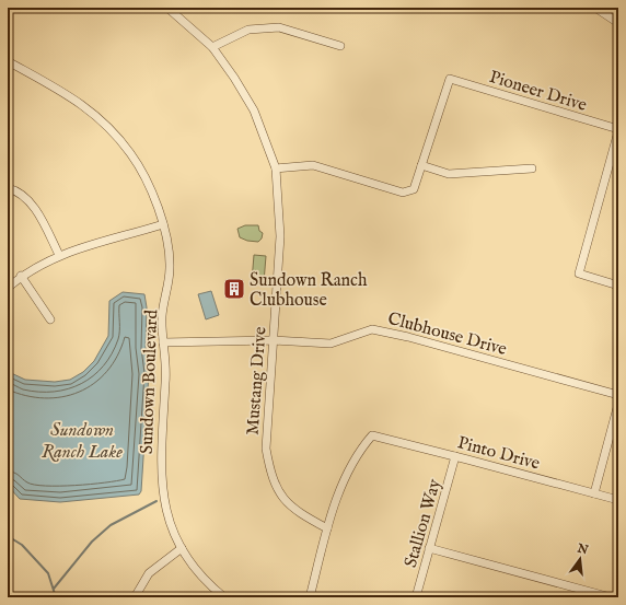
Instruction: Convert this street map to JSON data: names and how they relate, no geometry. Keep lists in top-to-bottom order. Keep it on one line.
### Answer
{"streets":{"street":["Pioneer Drive","Clubhouse Drive","Mustang Drive","Sundown Boulevard","Pinto Drive","Stallion Way"]},"crossings":[["Clubhouse Drive","Mustang Drive"],["Clubhouse Drive","Sundown Boulevard"],["Mustang Drive","Pinto Drive"],["Pinto Drive","Stallion Way"]],"water":["Sundown Ranch Lake"],"places":{"building":["Sundown Ranch Clubhouse"]},"north":"top"}
